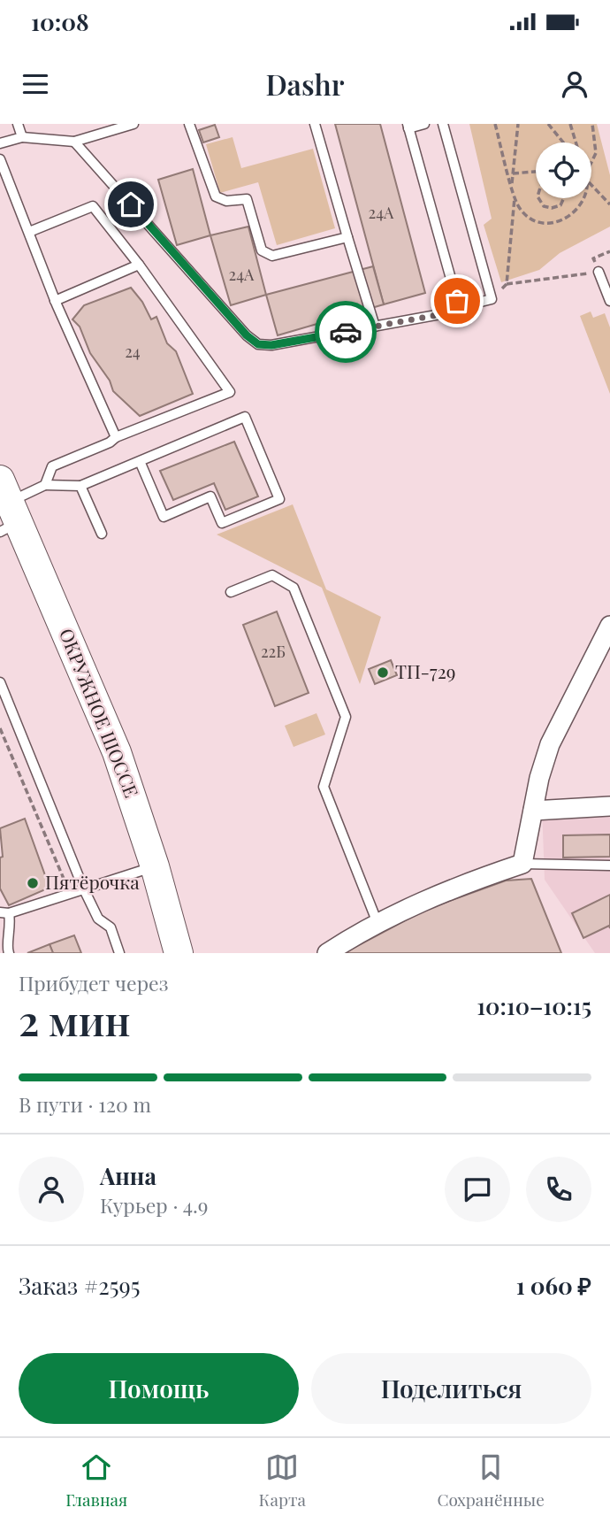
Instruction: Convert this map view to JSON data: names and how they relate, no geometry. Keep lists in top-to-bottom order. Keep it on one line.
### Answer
{"streets":{"main road":["ОКРУЖНОЕ ШОССЕ"]},"places":["ТП-729","Пятёрочка"],"house_numbers":["24А","24А","24","22Б"],"page":{"status":"10:08","header":"Dashr","heading":["2 мин","Прибудет через","10:10–10:15"],"panel":["Анна","Курьер · 4.9","Заказ #2595","1 060 ₽"],"bar":"В пути · 120 m","buttons":["Помощь","Поделиться"],"tabs":["Главная","Карта","Сохранённые"]}}
